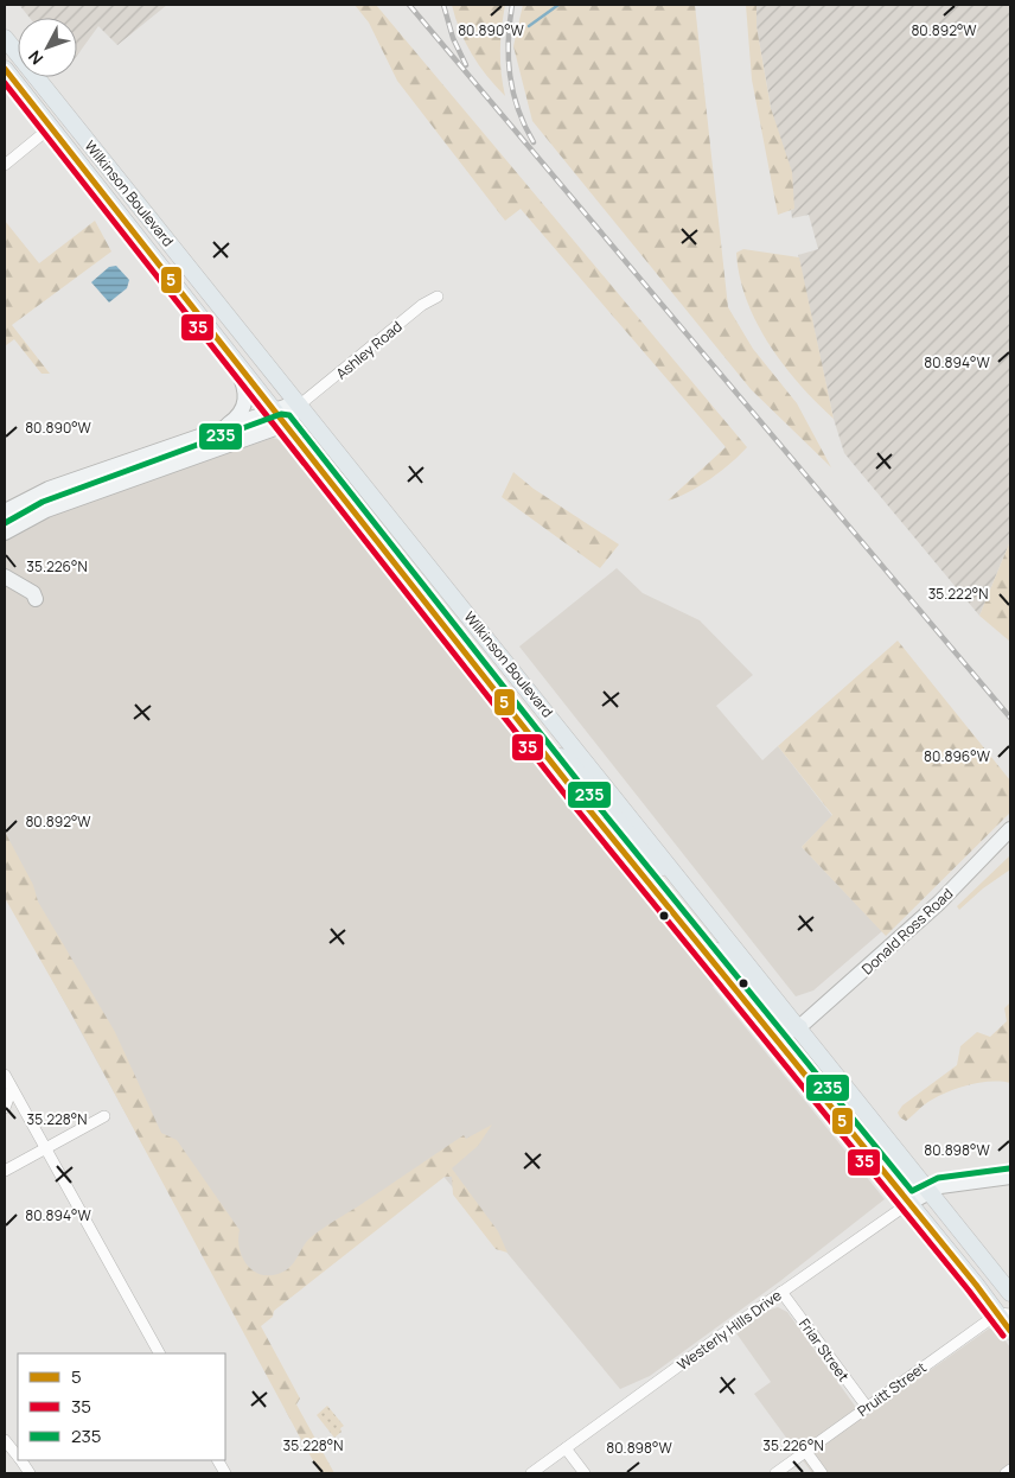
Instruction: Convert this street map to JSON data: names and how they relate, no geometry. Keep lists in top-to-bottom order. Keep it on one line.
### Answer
{"streets":{"main road":["Wilkinson Boulevard"],"street":["Ashley Road","Donald Ross Road","Westerly Hills Drive","Friar Street","Pruitt Street"]},"crossings":[["Wilkinson Boulevard","Ashley Road"],["Wilkinson Boulevard","Donald Ross Road"],["Wilkinson Boulevard","Westerly Hills Drive"],["Wilkinson Boulevard","Pruitt Street"],["Westerly Hills Drive","Friar Street"],["Friar Street","Pruitt Street"]],"lines":["transit line 5","transit line 35","transit line 235"],"legend":["5","35","235"],"north":"bottom left","coordinates":["80.890°W","80.892°W","80.894°W","35.226°N","35.222°N","80.896°W","35.228°N","80.898°W"]}
